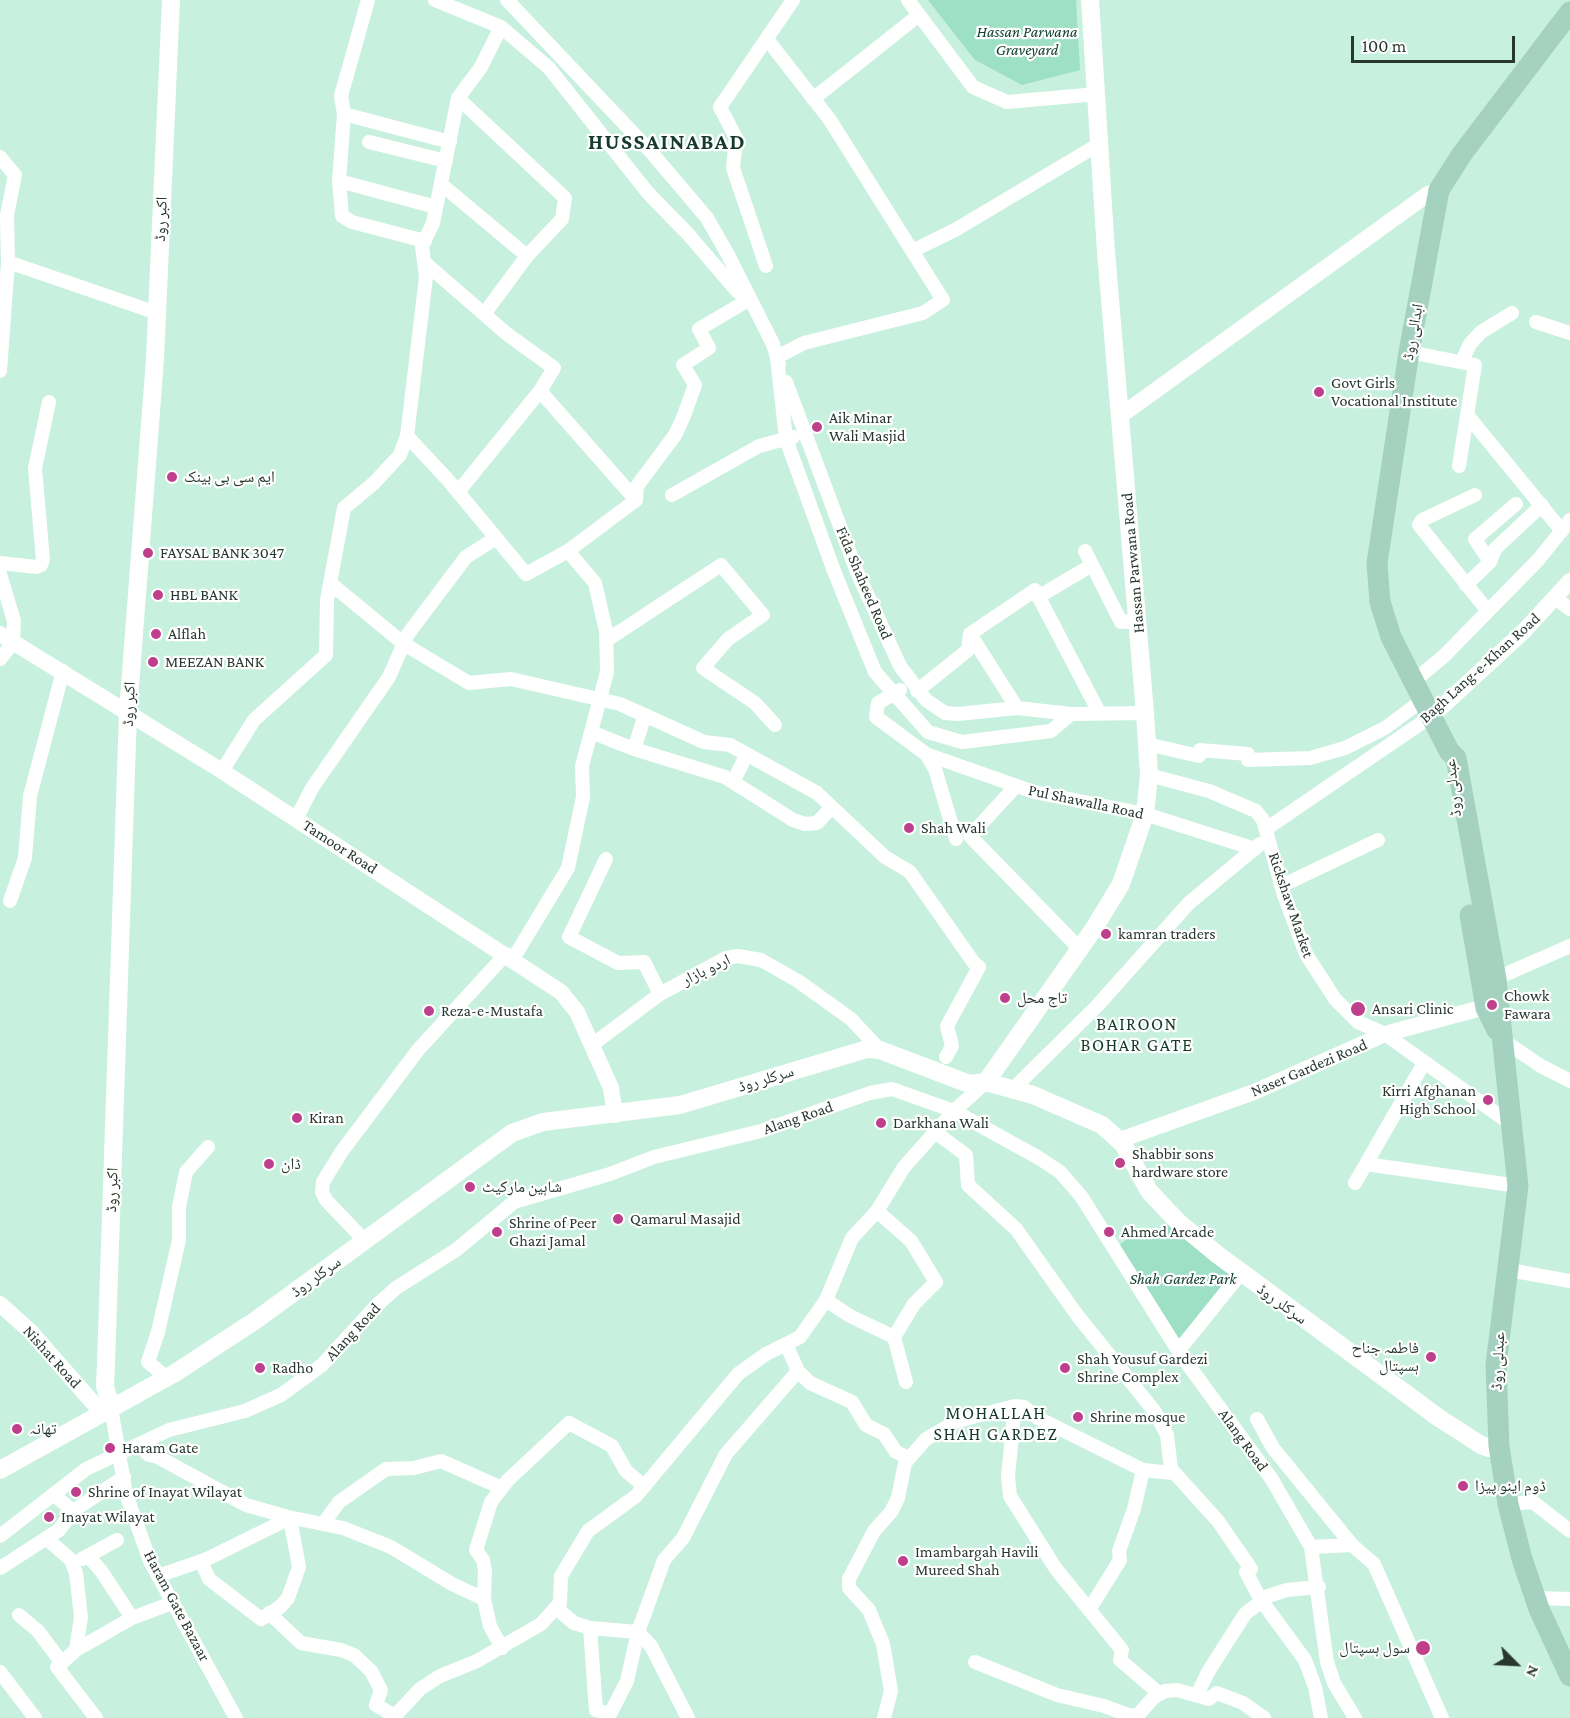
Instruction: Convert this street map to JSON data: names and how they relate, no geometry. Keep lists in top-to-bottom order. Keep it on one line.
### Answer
{"streets":{"main road":["اکبر روڈ","ابدالی روڈ","Hassan Parwana Road","عبدلی روڈ","سرکلر روڈ"],"street":["Fida Shaheed Road","Bagh Lang-e-Khan Road","Pul Shawalla Road","Tamoor Road","Rickshaw Market","اردو بازار","Naser Gardezi Road","Alang Road","Nishat Road","Haram Gate Bazaar"]},"crossings":[["اکبر روڈ","Tamoor Road"],["اکبر روڈ","سرکلر روڈ"],["اکبر روڈ","Nishat Road"],["اکبر روڈ","Haram Gate Bazaar"],["ابدالی روڈ","Bagh Lang-e-Khan Road"],["ابدالی روڈ","عبدلی روڈ"],["Hassan Parwana Road","Fida Shaheed Road"],["Hassan Parwana Road","Pul Shawalla Road"],["Hassan Parwana Road","Rickshaw Market"],["Hassan Parwana Road","سرکلر روڈ"],["Fida Shaheed Road","Pul Shawalla Road"],["Bagh Lang-e-Khan Road","Pul Shawalla Road"],["Bagh Lang-e-Khan Road","Rickshaw Market"],["Bagh Lang-e-Khan Road","سرکلر روڈ"],["عبدلی روڈ","Rickshaw Market"],["عبدلی روڈ","Naser Gardezi Road"],["عبدلی روڈ","سرکلر روڈ"],["Tamoor Road","اردو بازار"],["Tamoor Road","سرکلر روڈ"],["Rickshaw Market","Naser Gardezi Road"],["اردو بازار","سرکلر روڈ"],["Naser Gardezi Road","سرکلر روڈ"],["سرکلر روڈ","Nishat Road"],["سرکلر روڈ","Haram Gate Bazaar"],["Alang Road","Haram Gate Bazaar"],["Nishat Road","Haram Gate Bazaar"]],"districts":["HUSSAINABAD","BAIROON BOHAR GATE","MOHALLAH SHAH GARDEZ"],"parks":["Hassan Parwana Graveyard","Shah Gardez Park"],"places":["Govt Girls Vocational Institute","Aik Minar Wali Masjid","ایم سی بی بینک","FAYSAL BANK 3047","HBL BANK","Alflah","MEEZAN BANK","Shah Wali","kamran traders","تاج محل","Chowk Fawara","Ansari Clinic","Reza-e-Mustafa","Kirri Afghanan High School","Kiran","Darkhana Wali","Shabbir sons hardware store","ڈان","شاہین مارکیٹ","Qamarul Masajid","Shrine of Peer Ghazi Jamal","Ahmed Arcade","فاطمہ جناح ہسپتال","Radho","Shah Yousuf Gardezi Shrine Complex","Shrine mosque","تھانہ","Haram Gate","ڈوم اینو پیزا","Shrine of Inayat Wilayat","Inayat Wilayat","Imambargah Havili Mureed Shah","سول ہسپتال"],"scale_bar":"100 m","north":"bottom right"}
